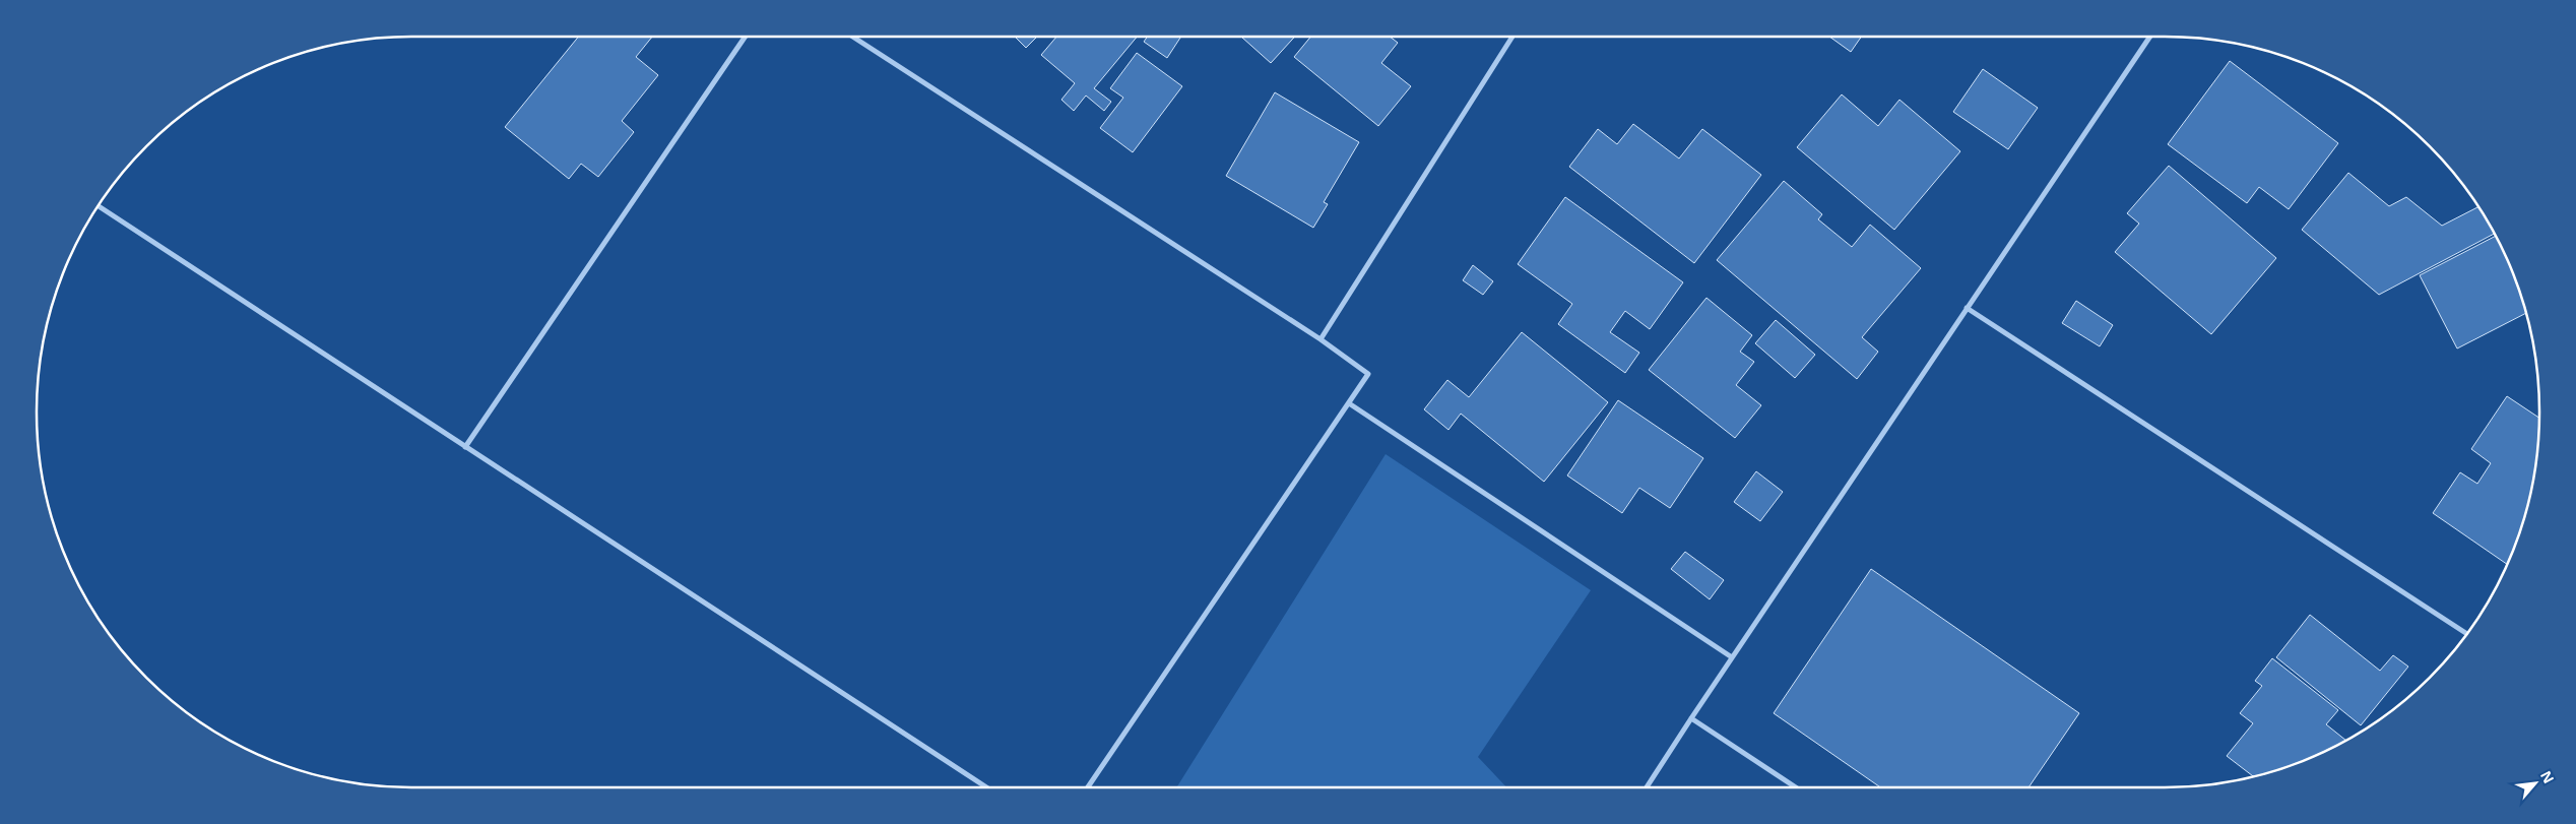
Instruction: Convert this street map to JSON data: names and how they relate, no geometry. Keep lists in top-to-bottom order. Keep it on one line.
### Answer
{"north":"top right"}
